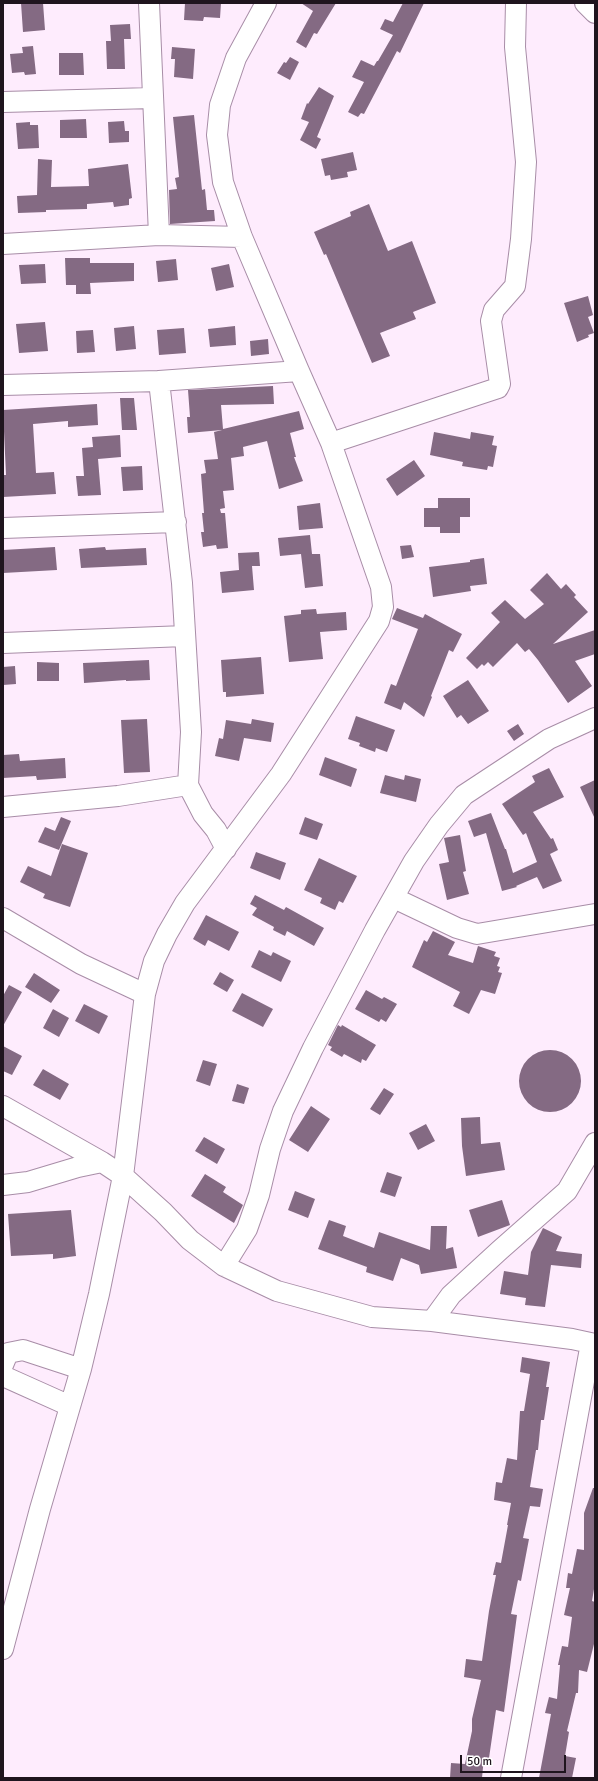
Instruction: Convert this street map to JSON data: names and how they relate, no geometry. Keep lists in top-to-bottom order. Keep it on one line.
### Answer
{"scale_bar":"50 m"}
